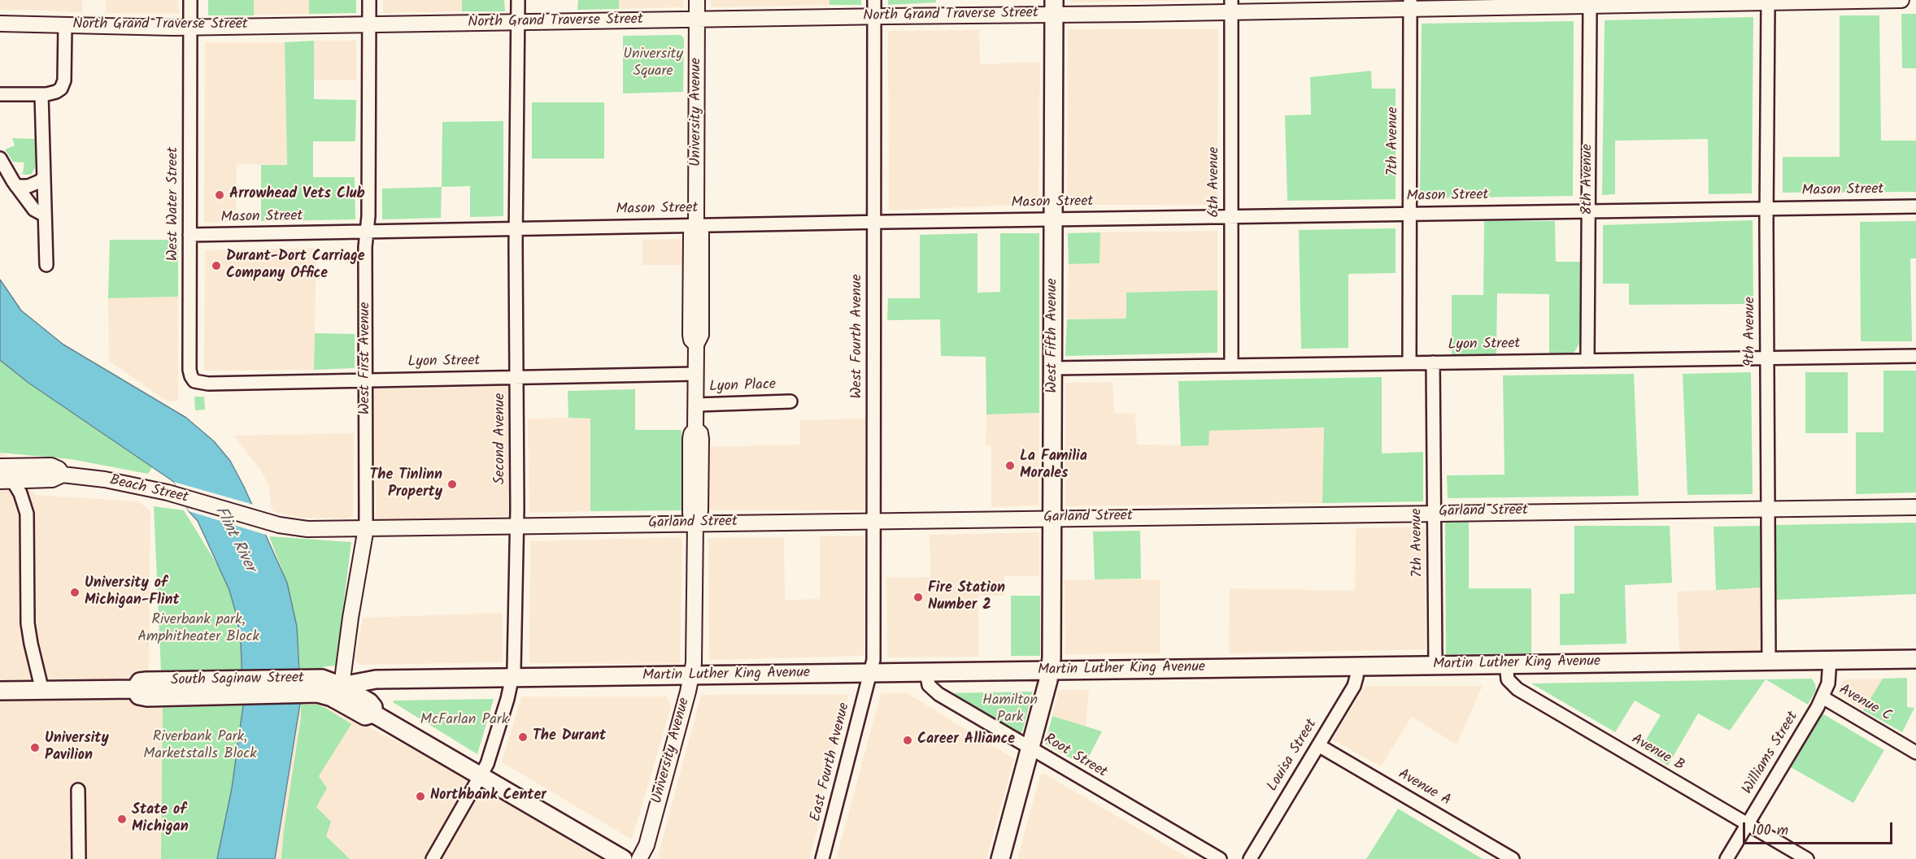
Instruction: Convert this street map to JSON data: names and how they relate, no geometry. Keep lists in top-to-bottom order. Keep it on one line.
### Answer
{"streets":{"main road":["West Fifth Avenue","Martin Luther King Avenue","South Saginaw Street"],"street":["North Grand Traverse Street","University Avenue","7th Avenue","8th Avenue","6th Avenue","Mason Street","West Water Street","9th Avenue","West Fourth Avenue","Lyon Street","West First Avenue","Lyon Place","Second Avenue","Beach Street","Garland Street","Avenue C","Avenue B","Williams Street","Louisa Street","Root Street","East Fourth Avenue","Avenue A"]},"crossings":[["North Grand Traverse Street","University Avenue"],["North Grand Traverse Street","7th Avenue"],["North Grand Traverse Street","8th Avenue"],["North Grand Traverse Street","6th Avenue"],["North Grand Traverse Street","West Water Street"],["North Grand Traverse Street","9th Avenue"],["North Grand Traverse Street","West Fifth Avenue"],["North Grand Traverse Street","West Fourth Avenue"],["North Grand Traverse Street","West First Avenue"],["North Grand Traverse Street","Second Avenue"],["University Avenue","Mason Street"],["University Avenue","Lyon Street"],["University Avenue","Lyon Place"],["University Avenue","Garland Street"],["University Avenue","Martin Luther King Avenue"],["7th Avenue","Mason Street"],["7th Avenue","Lyon Street"],["7th Avenue","Garland Street"],["7th Avenue","Martin Luther King Avenue"],["8th Avenue","Mason Street"],["8th Avenue","Lyon Street"],["6th Avenue","Mason Street"],["6th Avenue","Lyon Street"],["Mason Street","West Water Street"],["Mason Street","9th Avenue"],["Mason Street","West Fifth Avenue"],["Mason Street","West Fourth Avenue"],["Mason Street","West First Avenue"],["Mason Street","Second Avenue"],["West Water Street","Lyon Street"],["9th Avenue","Lyon Street"],["9th Avenue","Garland Street"],["9th Avenue","Martin Luther King Avenue"],["West Fifth Avenue","Lyon Street"],["West Fifth Avenue","Garland Street"],["West Fifth Avenue","Martin Luther King Avenue"],["West Fifth Avenue","Root Street"],["West Fourth Avenue","Garland Street"],["West Fourth Avenue","Martin Luther King Avenue"],["West Fourth Avenue","East Fourth Avenue"],["Lyon Street","West First Avenue"],["Lyon Street","Second Avenue"],["West First Avenue","Garland Street"],["West First Avenue","Martin Luther King Avenue"],["West First Avenue","South Saginaw Street"],["Second Avenue","Garland Street"],["Second Avenue","Martin Luther King Avenue"],["Beach Street","Garland Street"],["Martin Luther King Avenue","South Saginaw Street"],["Martin Luther King Avenue","Avenue B"],["Martin Luther King Avenue","Williams Street"],["Martin Luther King Avenue","Louisa Street"],["Martin Luther King Avenue","Root Street"],["Martin Luther King Avenue","East Fourth Avenue"],["Avenue C","Williams Street"],["Avenue B","Williams Street"],["Louisa Street","Avenue A"]],"water":["Flint River"],"parks":["University Square","Riverbank park, Amphitheater Block","Hamilton Park","McFarlan Park","Riverbank Park, Marketstalls Block"],"places":["Arrowhead Vets Club","Durant-Dort Carriage Company Office","La Familia Morales","The Tinlinn Property","University of Michigan-Flint","Fire Station Number 2","The Durant","Career Alliance","University Pavilion","Northbank Center","State of Michigan"],"scale_bar":"100 m"}
